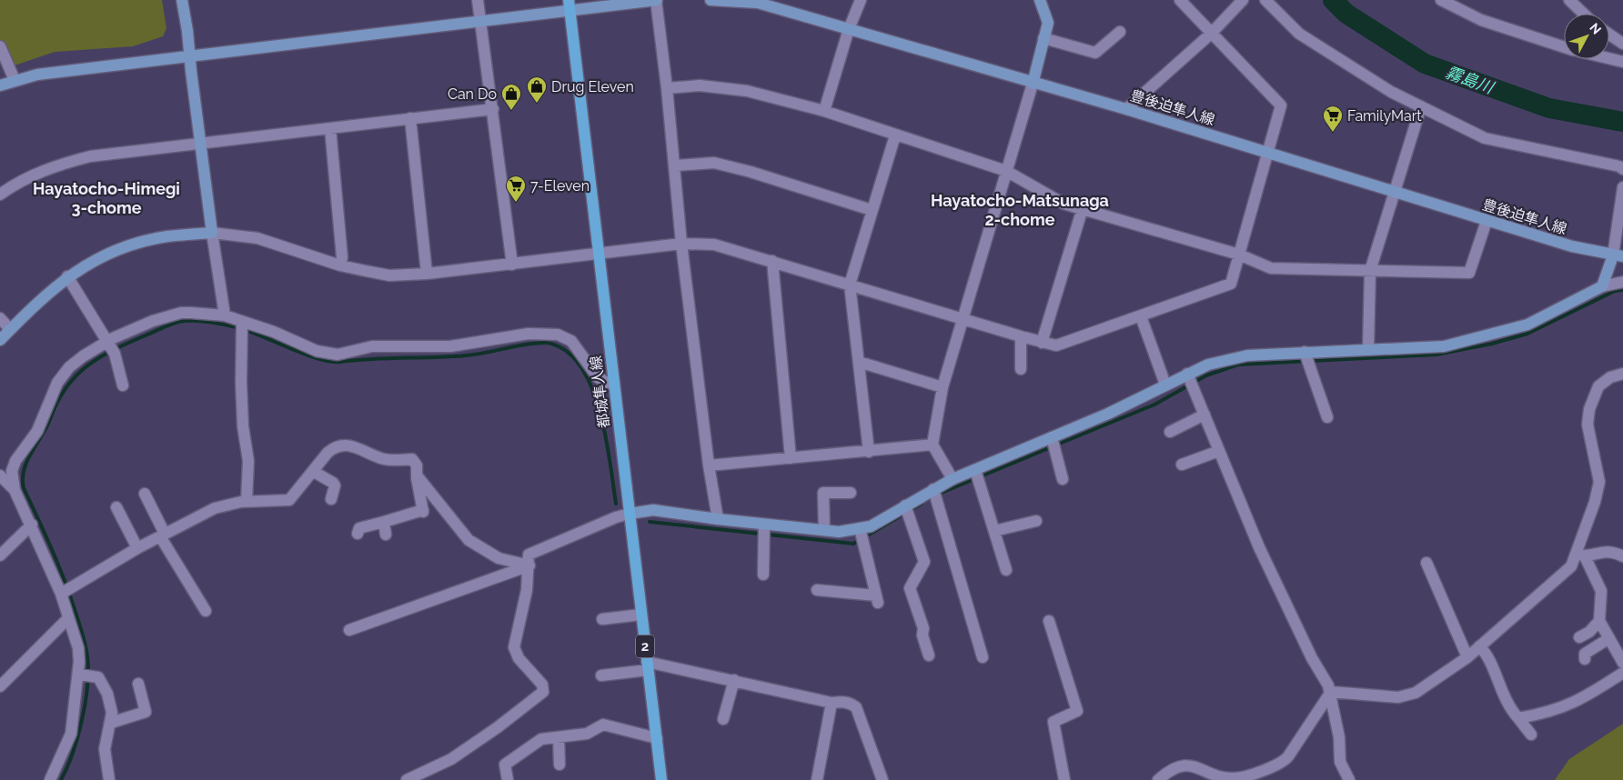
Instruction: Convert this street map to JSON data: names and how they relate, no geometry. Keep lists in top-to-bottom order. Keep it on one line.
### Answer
{"streets":{"main road":["都城隼人線","2"],"street":["豊後迫隼人線"]},"districts":["Hayatocho-Himegi 3-chome","Hayatocho-Matsunaga 2-chome"],"water":["霧島川"],"places":{"shop":["Drug Eleven","Can Do"],"supermarket":["FamilyMart","7-Eleven"]},"north":"top right"}
